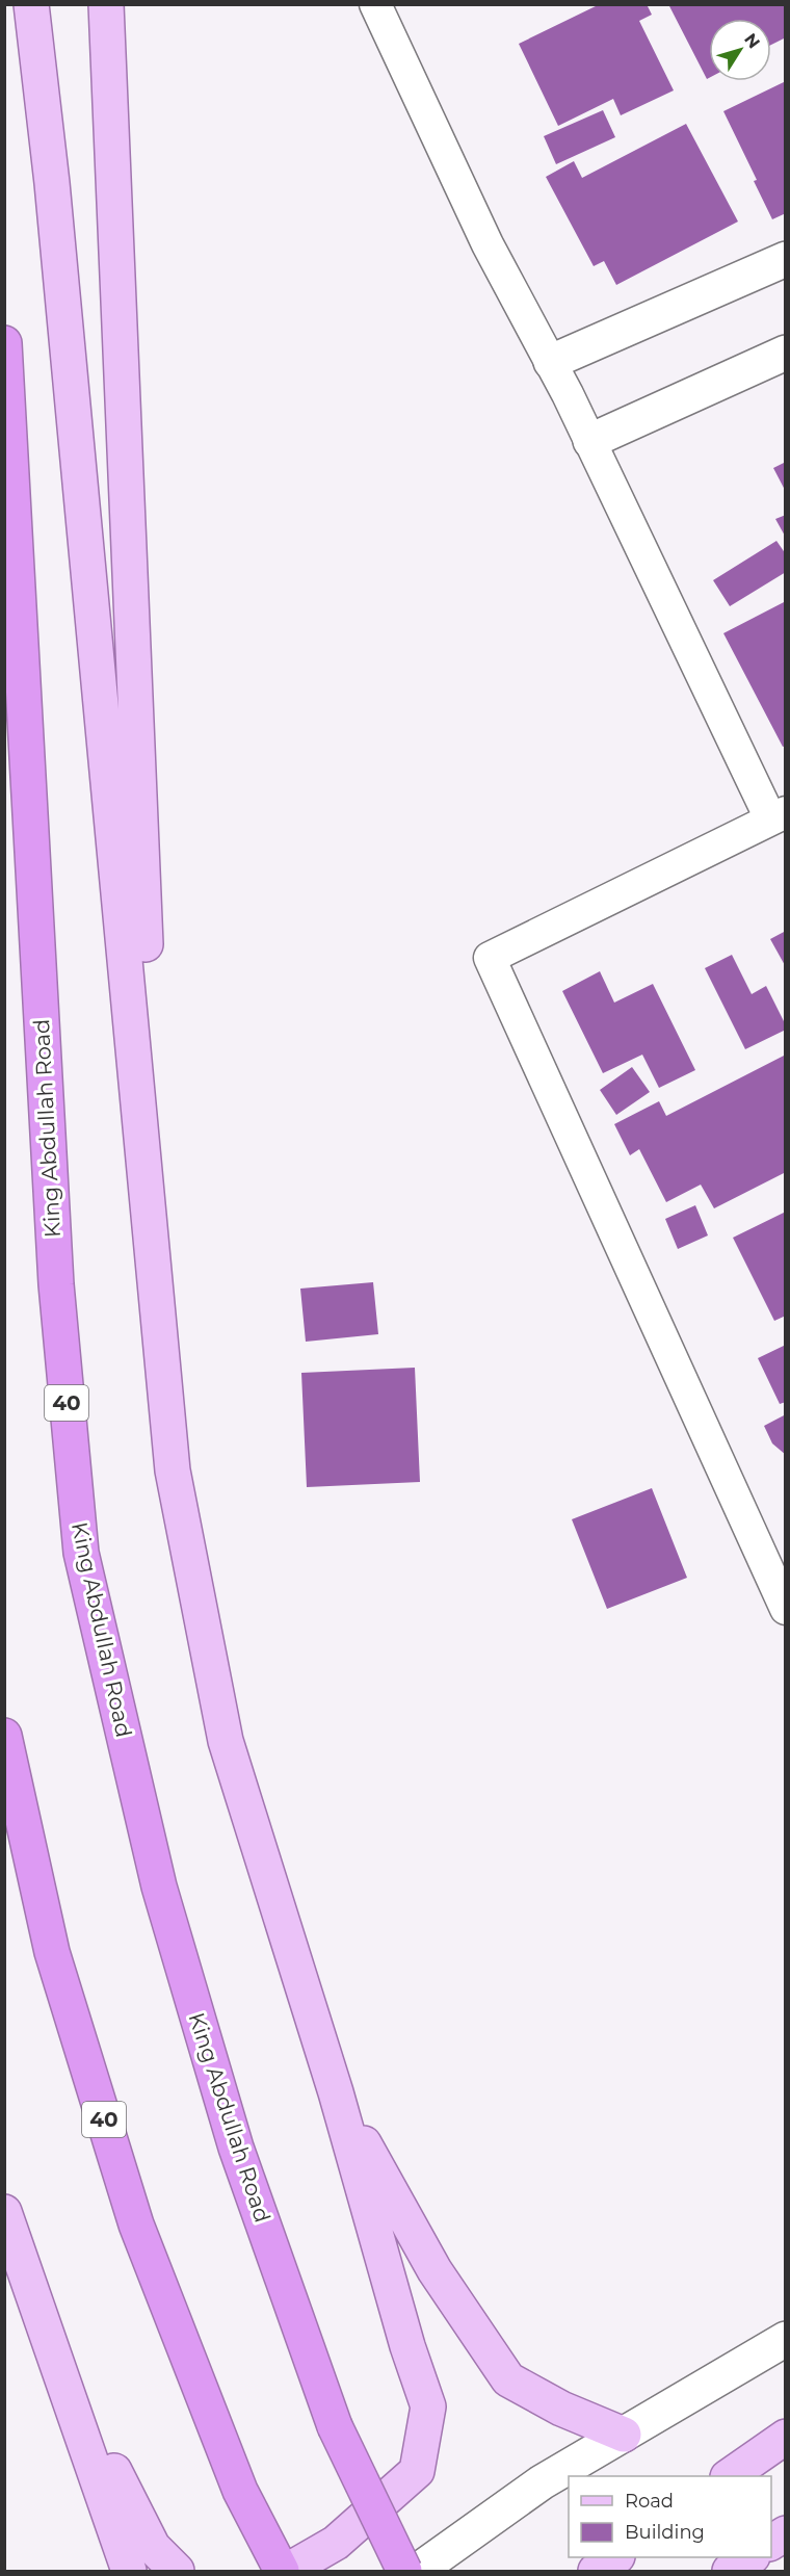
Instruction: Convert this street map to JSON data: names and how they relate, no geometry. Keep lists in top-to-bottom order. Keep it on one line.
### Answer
{"streets":{"highway":["King Abdullah Road","40"]},"legend":["Road","Building"],"north":"top right"}
